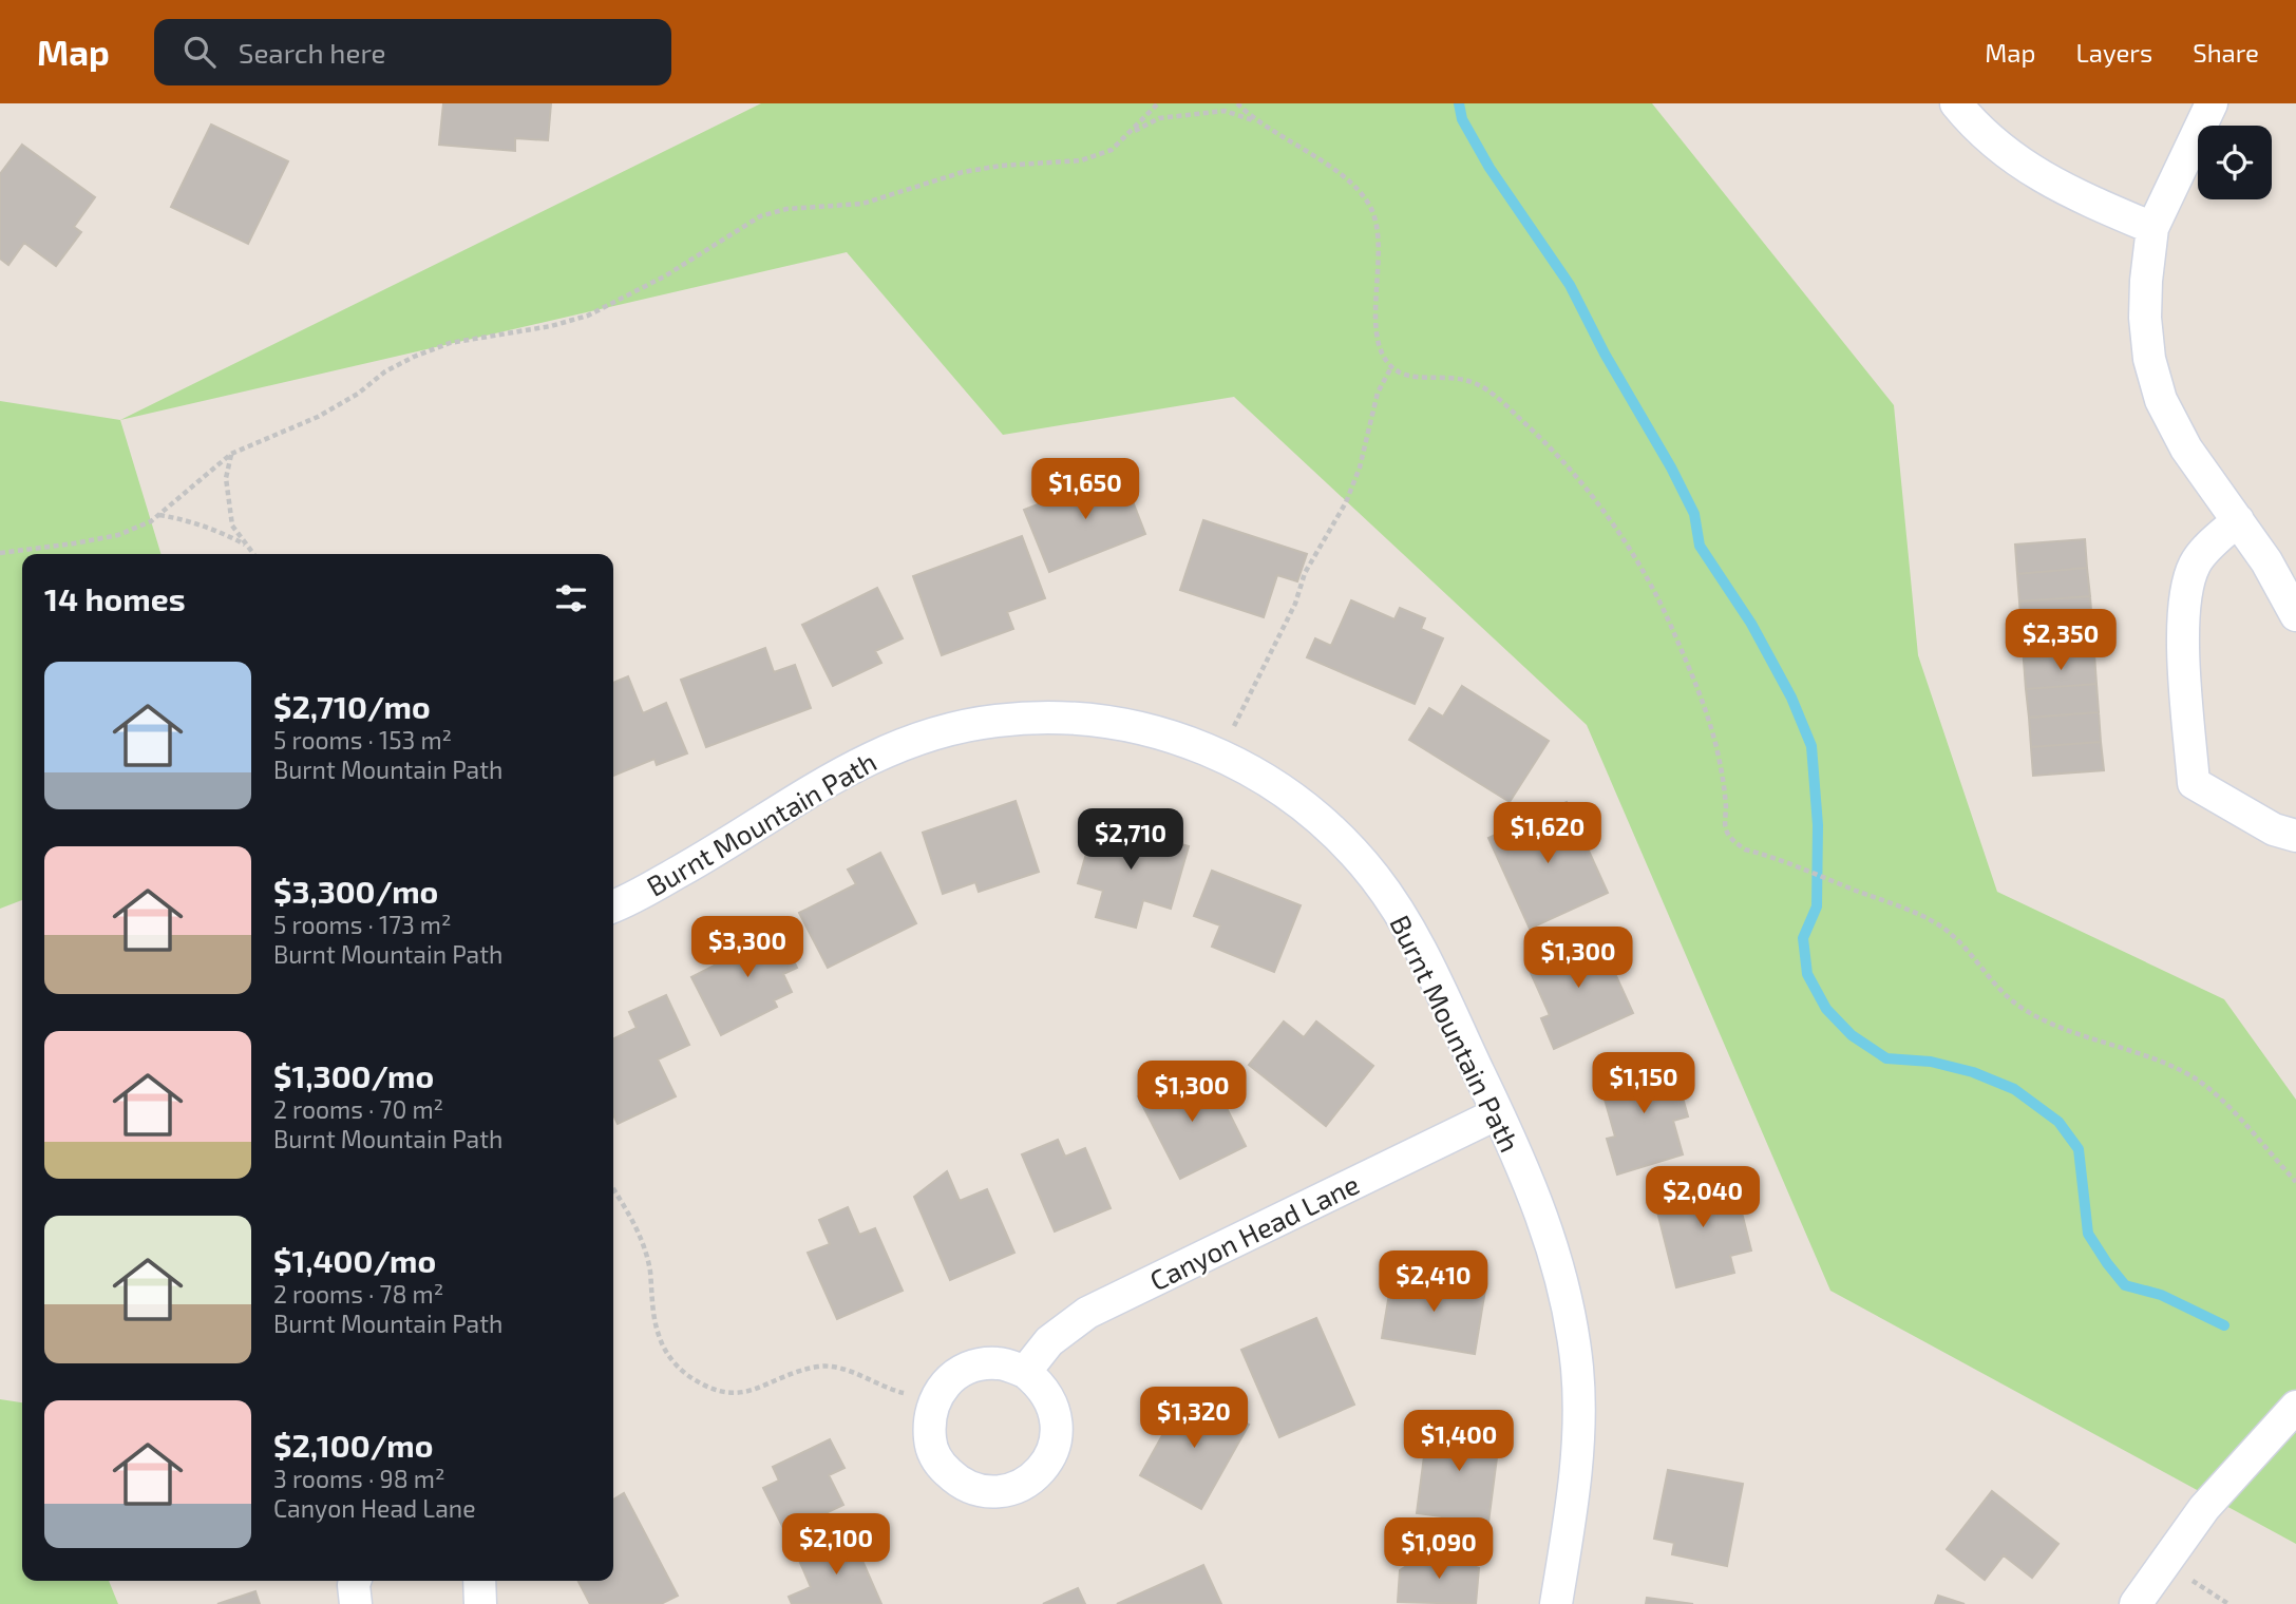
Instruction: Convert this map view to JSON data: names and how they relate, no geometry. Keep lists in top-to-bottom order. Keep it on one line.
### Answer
{"streets":{"street":["Burnt Mountain Path","Canyon Head Lane"]},"crossings":[["Burnt Mountain Path","Canyon Head Lane"]],"page":{"header":"Map","search":"Search here","nav":["Map","Layers","Share"],"price":["$1,650","$2,350","$1,620","$2,710","$3,300","$1,300","$1,150","$1,300","$2,040","$2,410","$1,320","$1,400","$2,100","$1,090"],"heading":"14 homes","list":[{"name":"$2,710/mo","note":"5 rooms · 153 m² · Burnt Mountain Path"},{"name":"$3,300/mo","note":"5 rooms · 173 m² · Burnt Mountain Path"},{"name":"$1,300/mo","note":"2 rooms · 70 m² · Burnt Mountain Path"},{"name":"$1,400/mo","note":"2 rooms · 78 m² · Burnt Mountain Path"},{"name":"$2,100/mo","note":"3 rooms · 98 m² · Canyon Head Lane"}]}}
